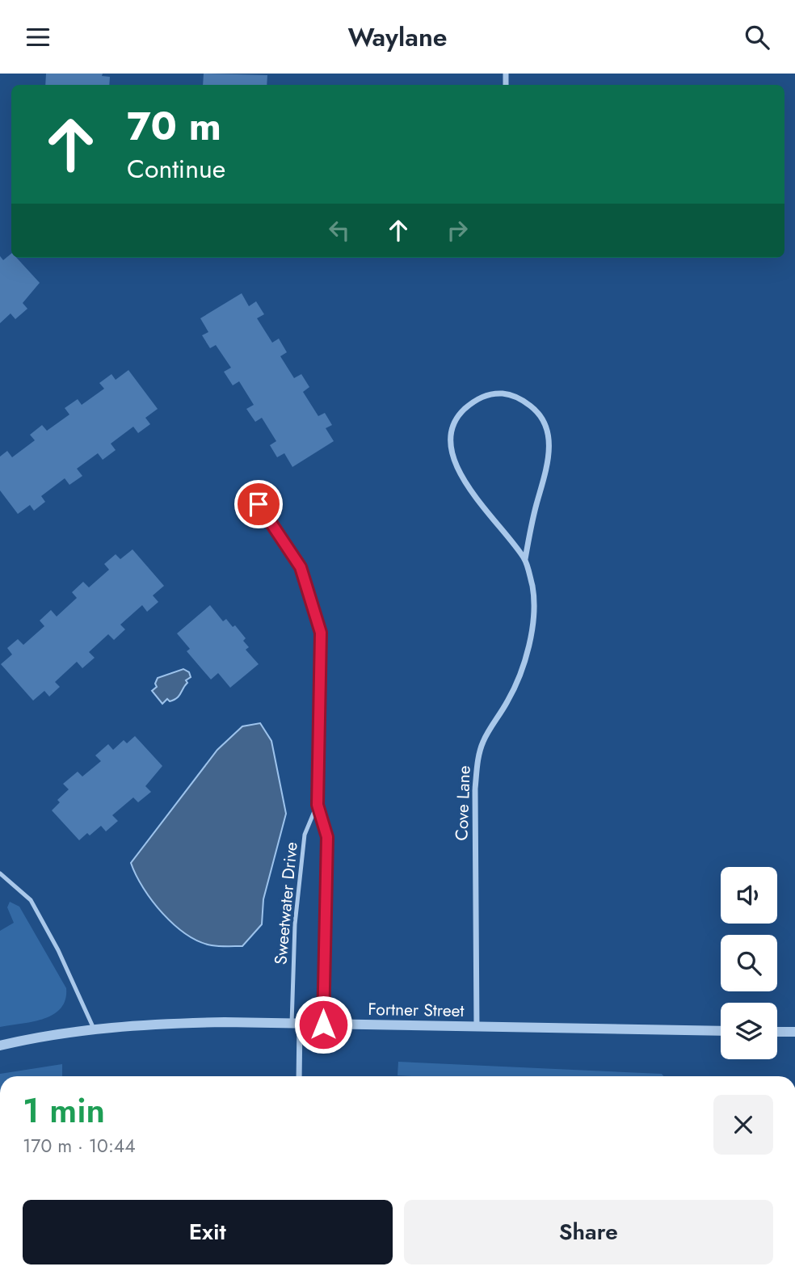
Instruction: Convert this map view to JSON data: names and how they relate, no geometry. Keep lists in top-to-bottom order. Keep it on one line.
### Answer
{"streets":{"street":["Cove Lane","Fortner Street"],"lane":["Sweetwater Drive"]},"crossings":[["Cove Lane","Fortner Street"],["Sweetwater Drive","Fortner Street"]],"page":{"header":"Waylane","turn":["70 m","Continue"],"heading":["1 min","170 m · 10:44"],"buttons":["Exit","Share"]}}
